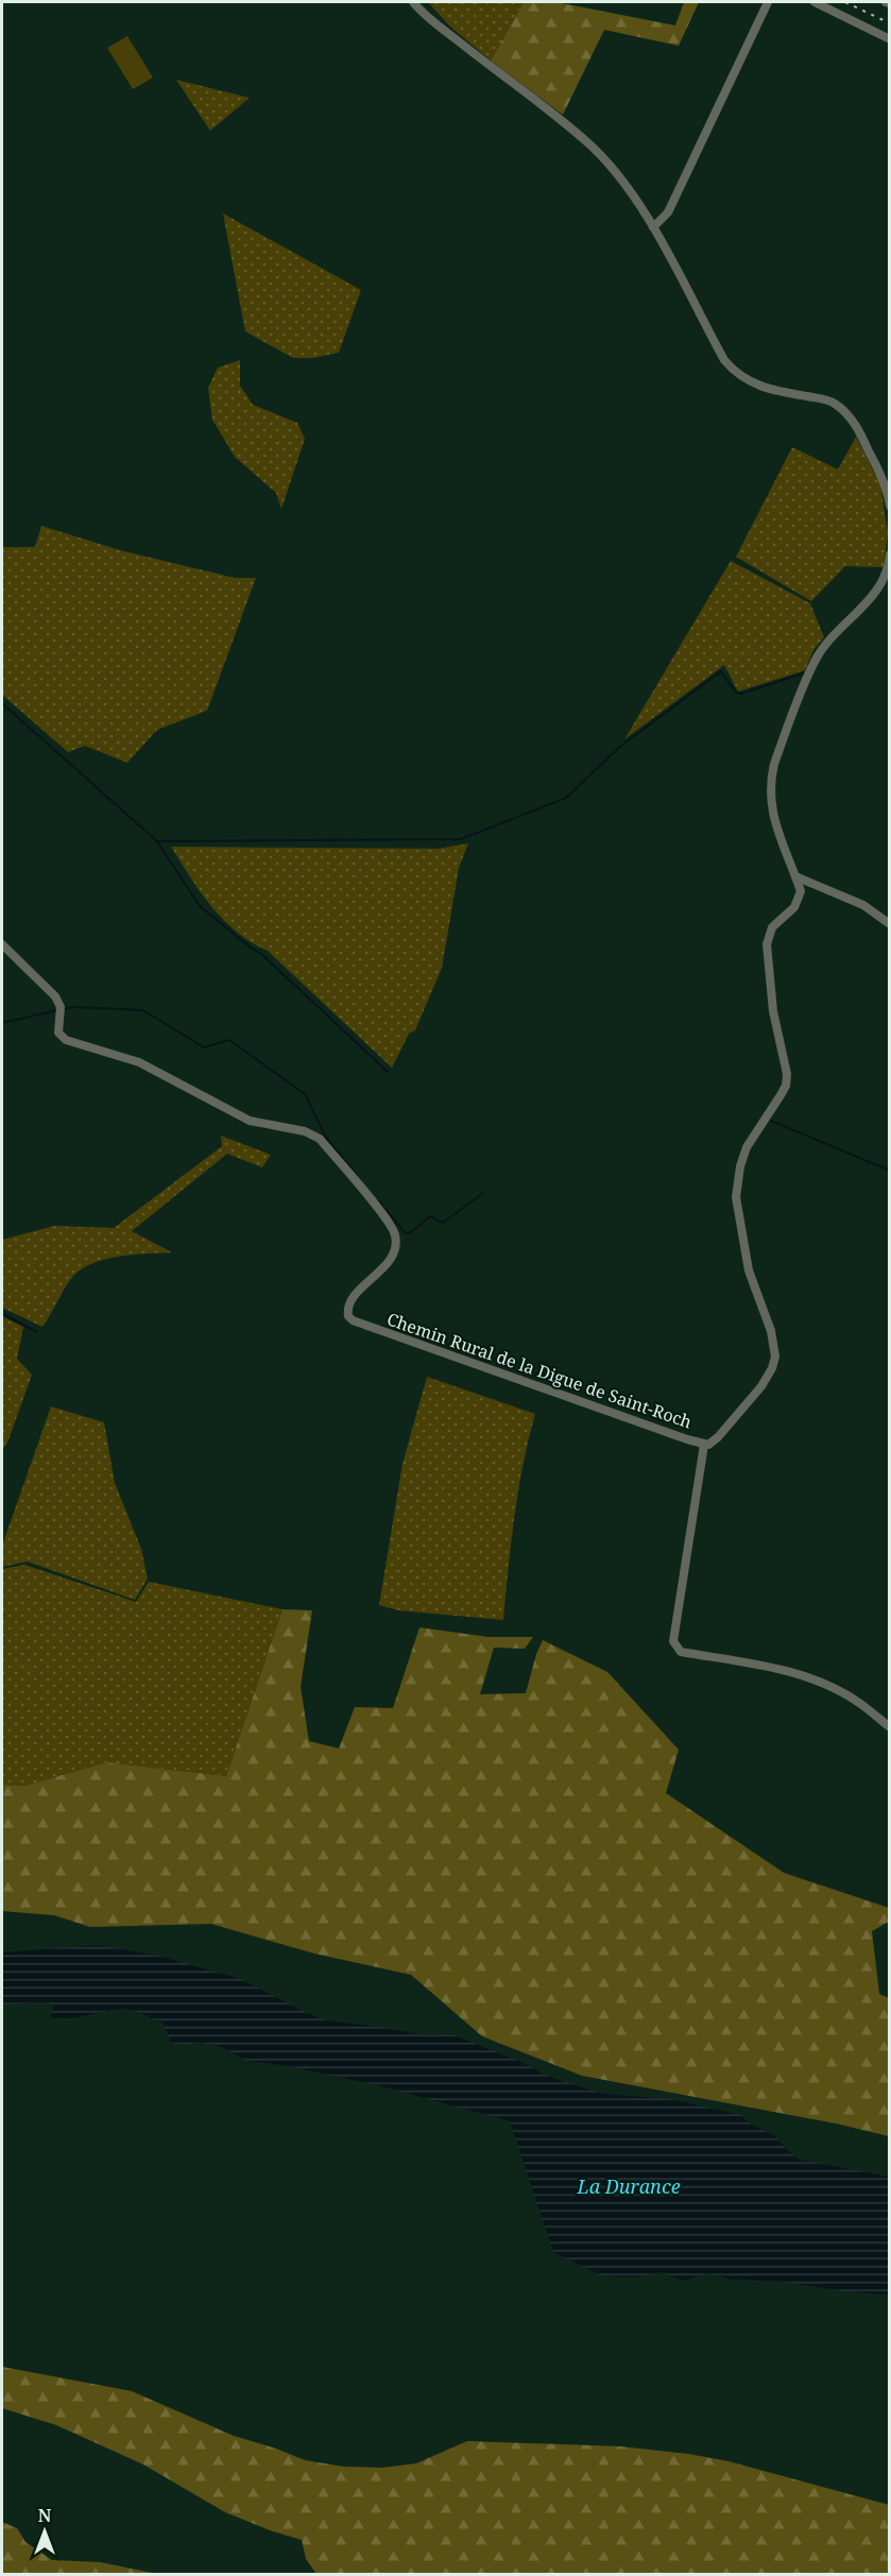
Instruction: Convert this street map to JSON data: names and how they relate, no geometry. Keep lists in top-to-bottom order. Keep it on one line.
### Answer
{"streets":{"street":["Chemin Rural de la Digue de Saint-Roch"]},"water":["La Durance"],"north":"top"}
